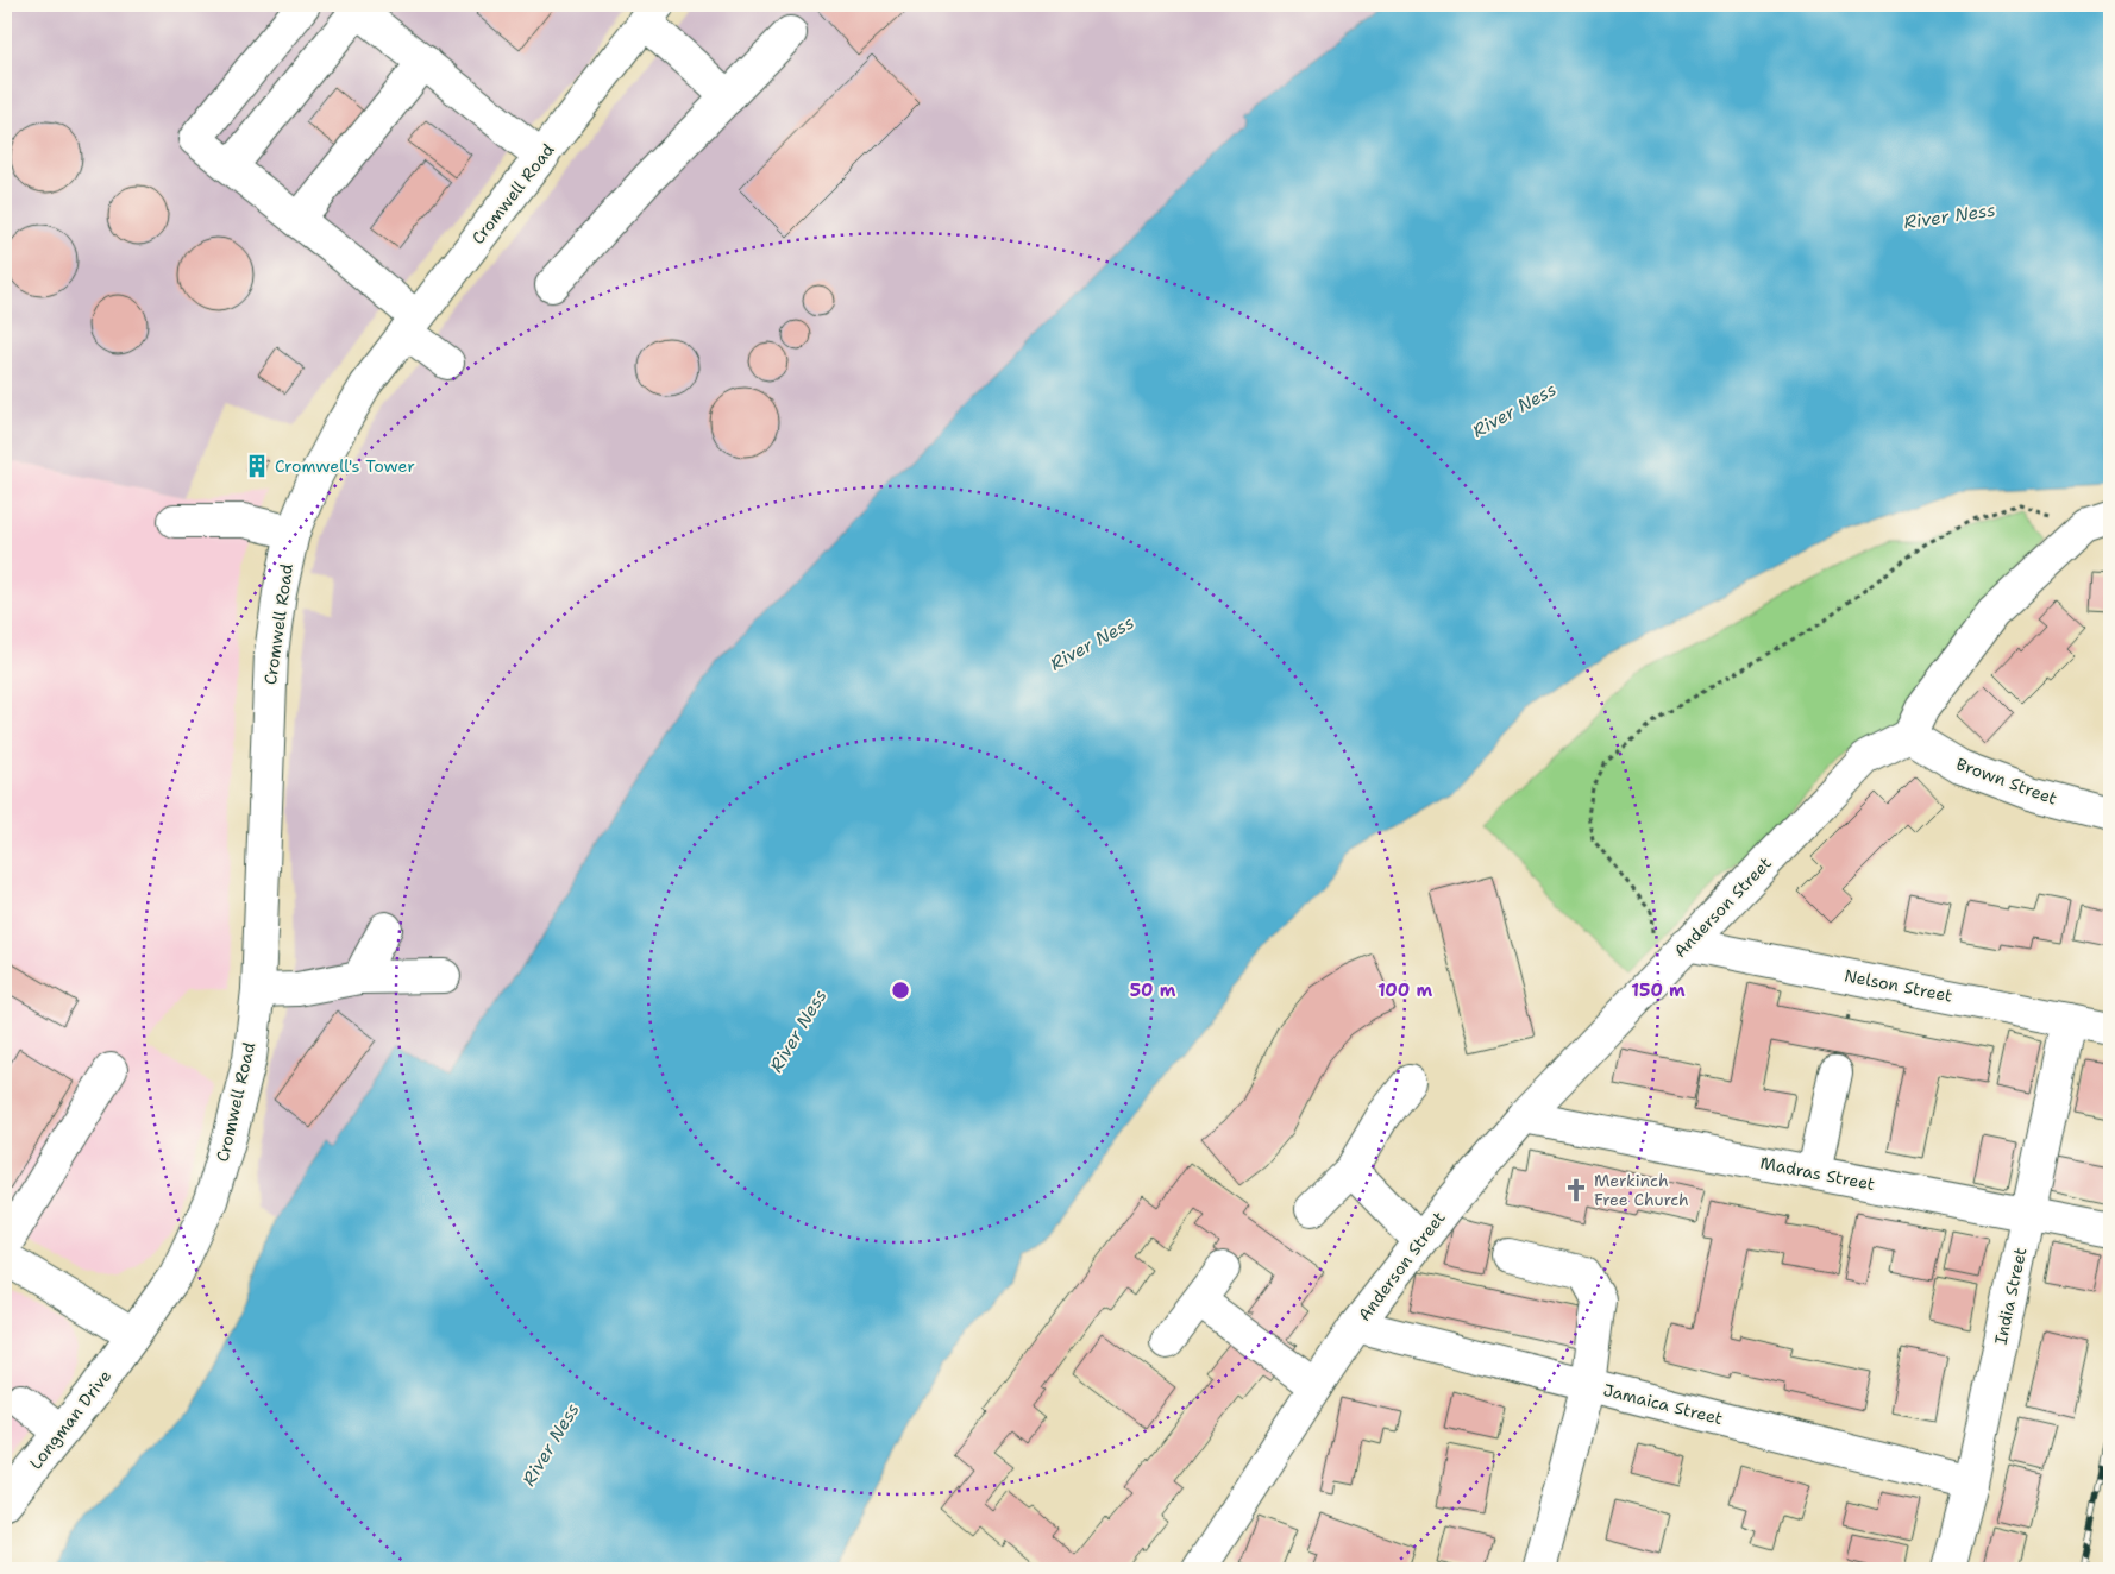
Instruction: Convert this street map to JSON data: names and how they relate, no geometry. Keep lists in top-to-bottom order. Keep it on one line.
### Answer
{"streets":{"street":["Cromwell Road","Brown Street","Anderson Street","Nelson Street","Madras Street","India Street","Jamaica Street","Longman Drive"]},"crossings":[["Cromwell Road","Longman Drive"],["Brown Street","Anderson Street"],["Anderson Street","Nelson Street"],["Anderson Street","Madras Street"],["Anderson Street","Jamaica Street"],["Nelson Street","India Street"],["Madras Street","India Street"],["India Street","Jamaica Street"]],"water":["River Ness"],"places":{"building":["Cromwell's Tower"],"church":["Merkinch Free Church"]},"rings":["50 m","100 m","150 m"]}
